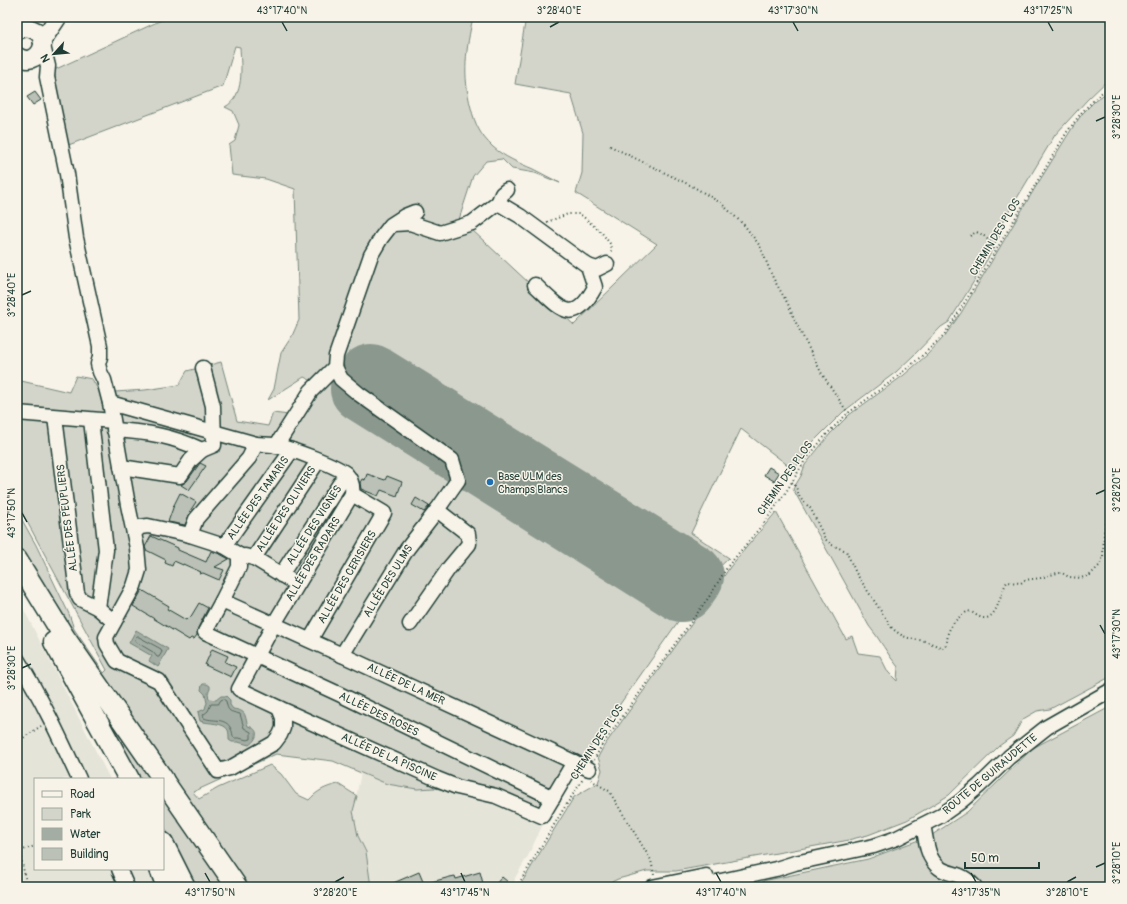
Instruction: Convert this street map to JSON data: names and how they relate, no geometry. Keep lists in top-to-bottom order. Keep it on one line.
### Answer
{"streets":{"street":["ALLÉE DES TAMARIS","ALLÉE DES OLIVIERS","ALLÉE DES PEUPLIERS","ALLÉE DES VIGNES","ALLÉE DES RADARS","ALLÉE DES CERISIERS","ALLÉE DES ULMS","ALLÉE DE LA MER","ALLÉE DES ROSES","ALLÉE DE LA PISCINE","ROUTE DE GUIRAUDETTE"],"path":["CHEMIN DES PLOS"]},"crossings":[["CHEMIN DES PLOS","ALLÉE DE LA MER"],["ALLÉE DES RADARS","ALLÉE DES CERISIERS"],["ALLÉE DES RADARS","ALLÉE DE LA MER"],["ALLÉE DES RADARS","ALLÉE DES ROSES"],["ALLÉE DES RADARS","ALLÉE DE LA PISCINE"],["ALLÉE DES CERISIERS","ALLÉE DE LA MER"],["ALLÉE DES ULMS","ALLÉE DE LA MER"],["ALLÉE DE LA MER","ALLÉE DES ROSES"],["ALLÉE DES ROSES","ALLÉE DE LA PISCINE"]],"places":["Base ULM des Champs Blancs"],"legend":["Road","Park","Water","Building"],"scale_bar":"50 m","north":"bottom left","coordinates":["43°17'40\"N","3°28'40\"E","43°17'30\"N","43°17'25\"N","3°28'30\"E","3°28'20\"E","43°17'50\"N","3°28'10\"E","43°17'45\"N","43°17'35\"N"]}
